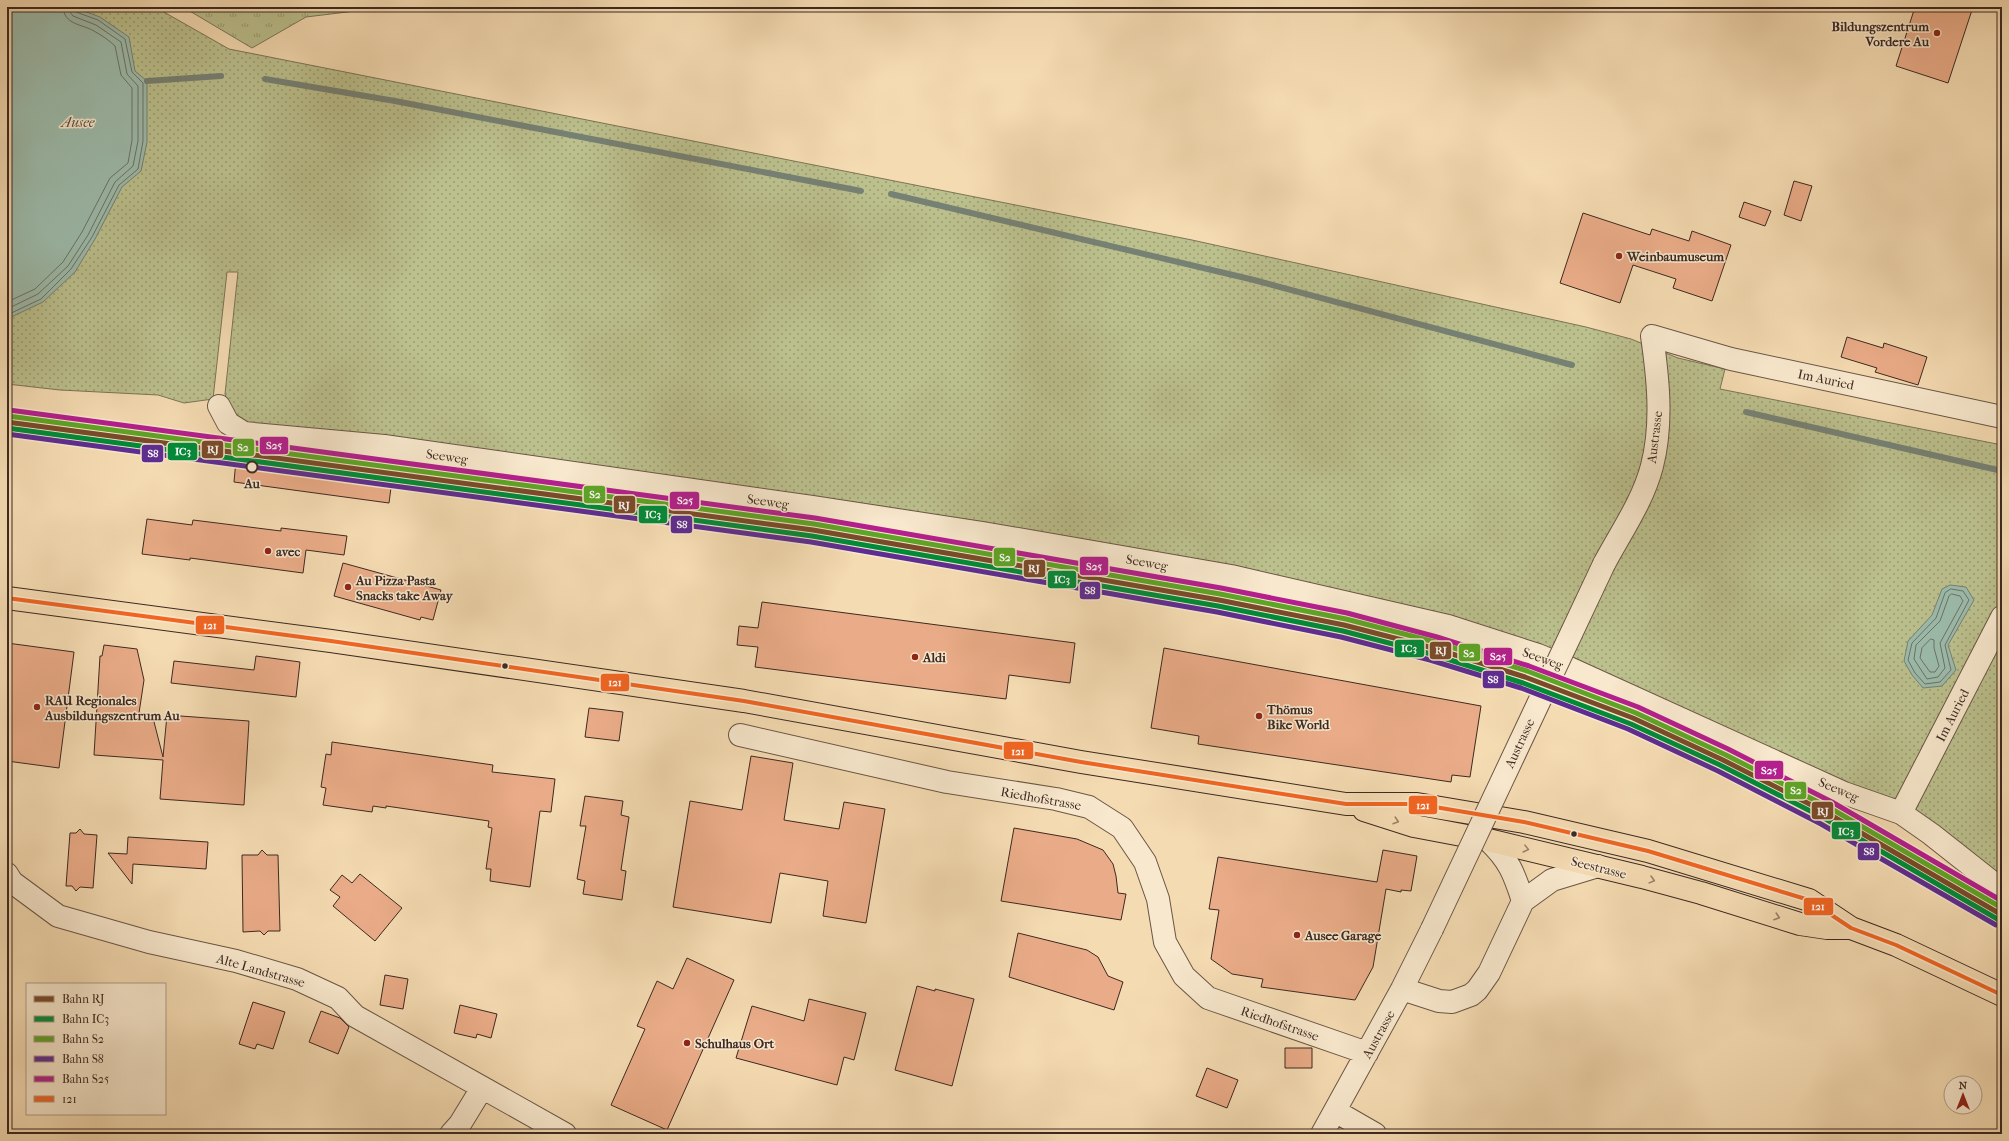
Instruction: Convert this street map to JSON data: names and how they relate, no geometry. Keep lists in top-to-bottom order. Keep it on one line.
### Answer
{"streets":{"main road":["Seestrasse"],"street":["Im Auried","Austrasse","Seeweg","Riedhofstrasse","Alte Landstrasse"]},"crossings":[["Im Auried","Austrasse"],["Im Auried","Seeweg"],["Austrasse","Riedhofstrasse"]],"water":["Ausee"],"places":["Bildungszentrum Vordere Au","Weinbaumuseum","Au","avec","Au Pizza Pasta Snacks take Away","Aldi","RAU Regionales Ausbildungszentrum Au","Thömus Bike World","Ausee Garage","Schulhaus Ort"],"lines":["rail line S25","rail line S2","rail line RJ","rail line IC3","rail line S8","transit line 121"],"legend":["Bahn RJ","Bahn IC3","Bahn S2","Bahn S8","Bahn S25","121"],"north":"top"}
